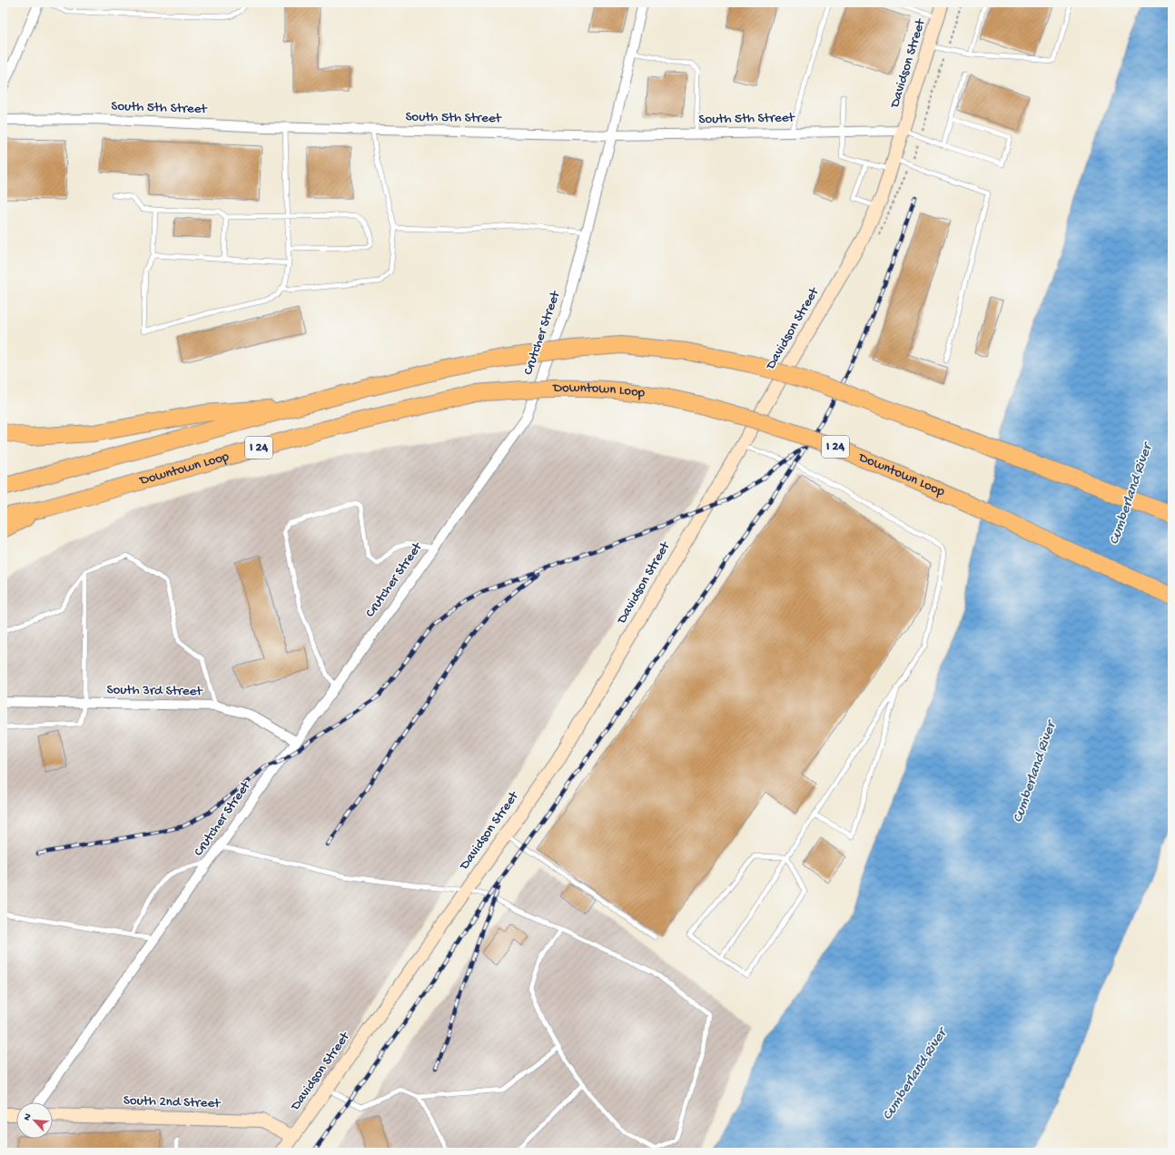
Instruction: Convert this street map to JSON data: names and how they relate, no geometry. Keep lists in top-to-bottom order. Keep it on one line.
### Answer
{"streets":{"highway":["Downtown Loop","I 24"],"street":["Davidson Street","South 5th Street","Crutcher Street","South 3rd Street","South 2nd Street"]},"crossings":[["Davidson Street","South 5th Street"],["Davidson Street","South 2nd Street"],["South 5th Street","Crutcher Street"],["Crutcher Street","South 3rd Street"]],"water":["Cumberland River"],"north":"top left"}
